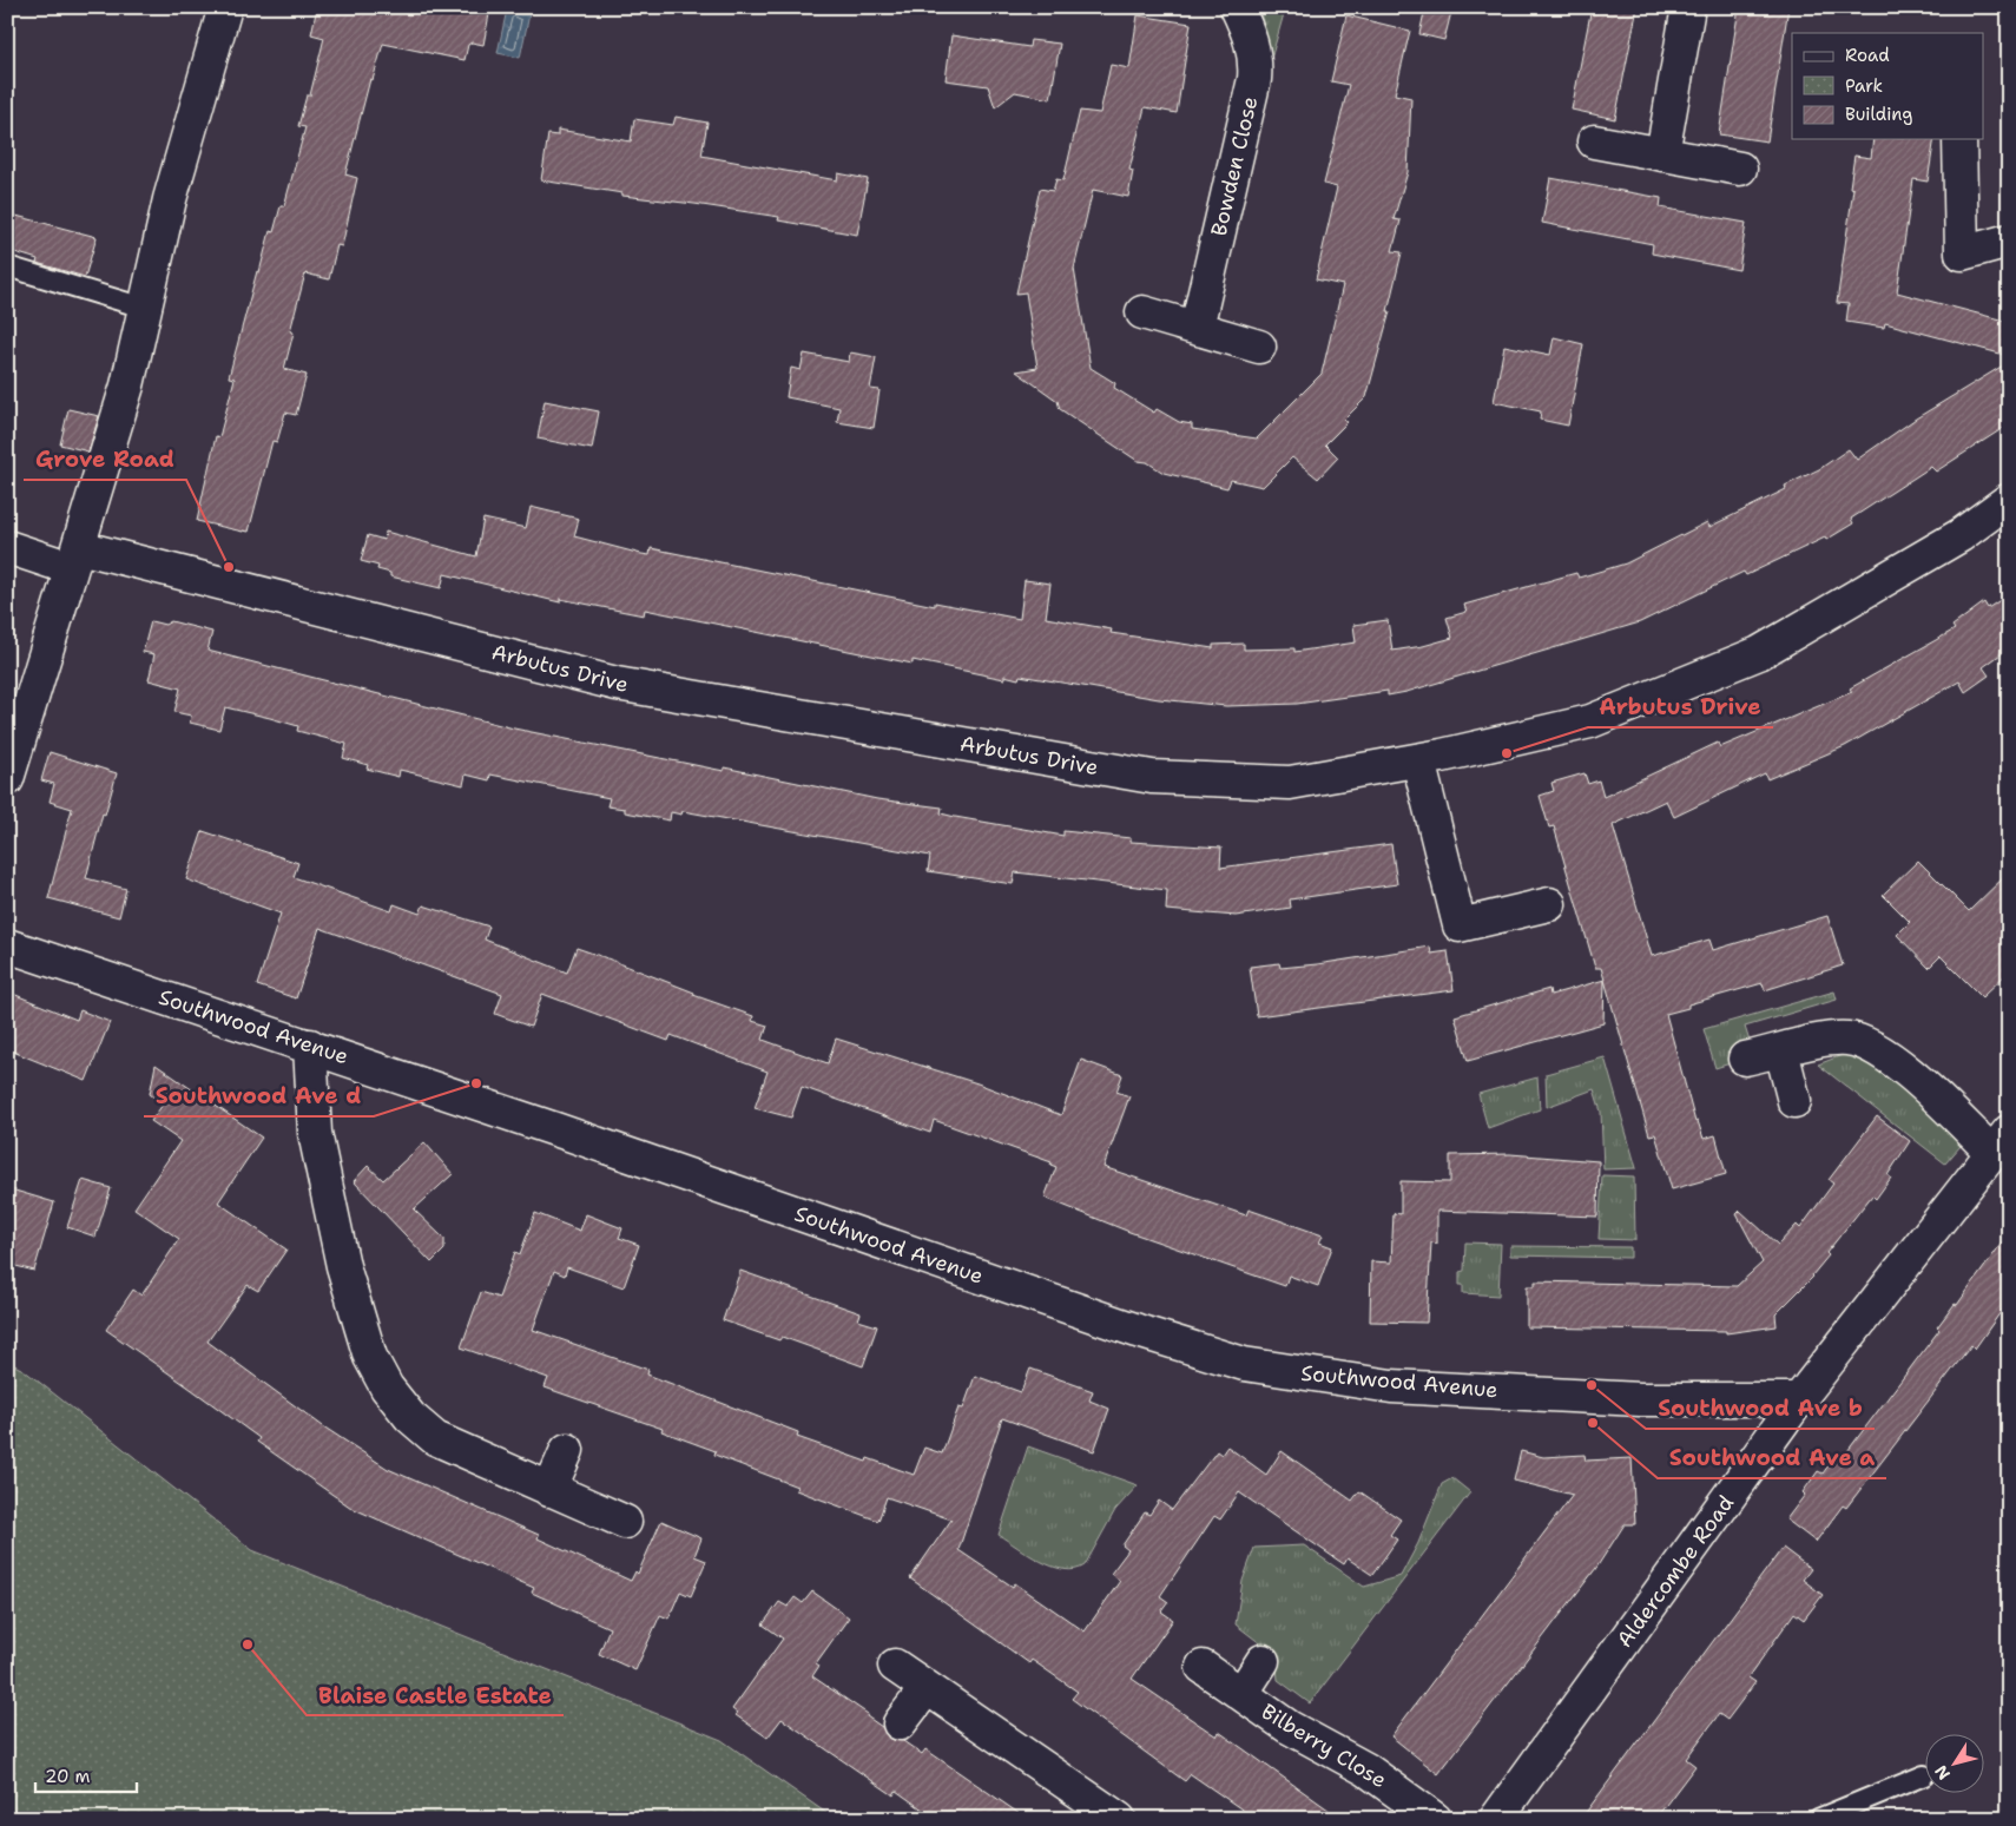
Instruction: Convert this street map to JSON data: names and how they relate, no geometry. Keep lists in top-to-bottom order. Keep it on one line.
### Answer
{"streets":{"street":["Bowden Close","Arbutus Drive","Southwood Avenue","Aldercombe Road","Bilberry Close"]},"crossings":[["Southwood Avenue","Aldercombe Road"]],"places":["Grove Road","Arbutus Drive","Southwood Ave d","Southwood Ave b","Southwood Ave a","Blaise Castle Estate"],"legend":["Road","Park","Building"],"scale_bar":"20 m","north":"bottom left"}
